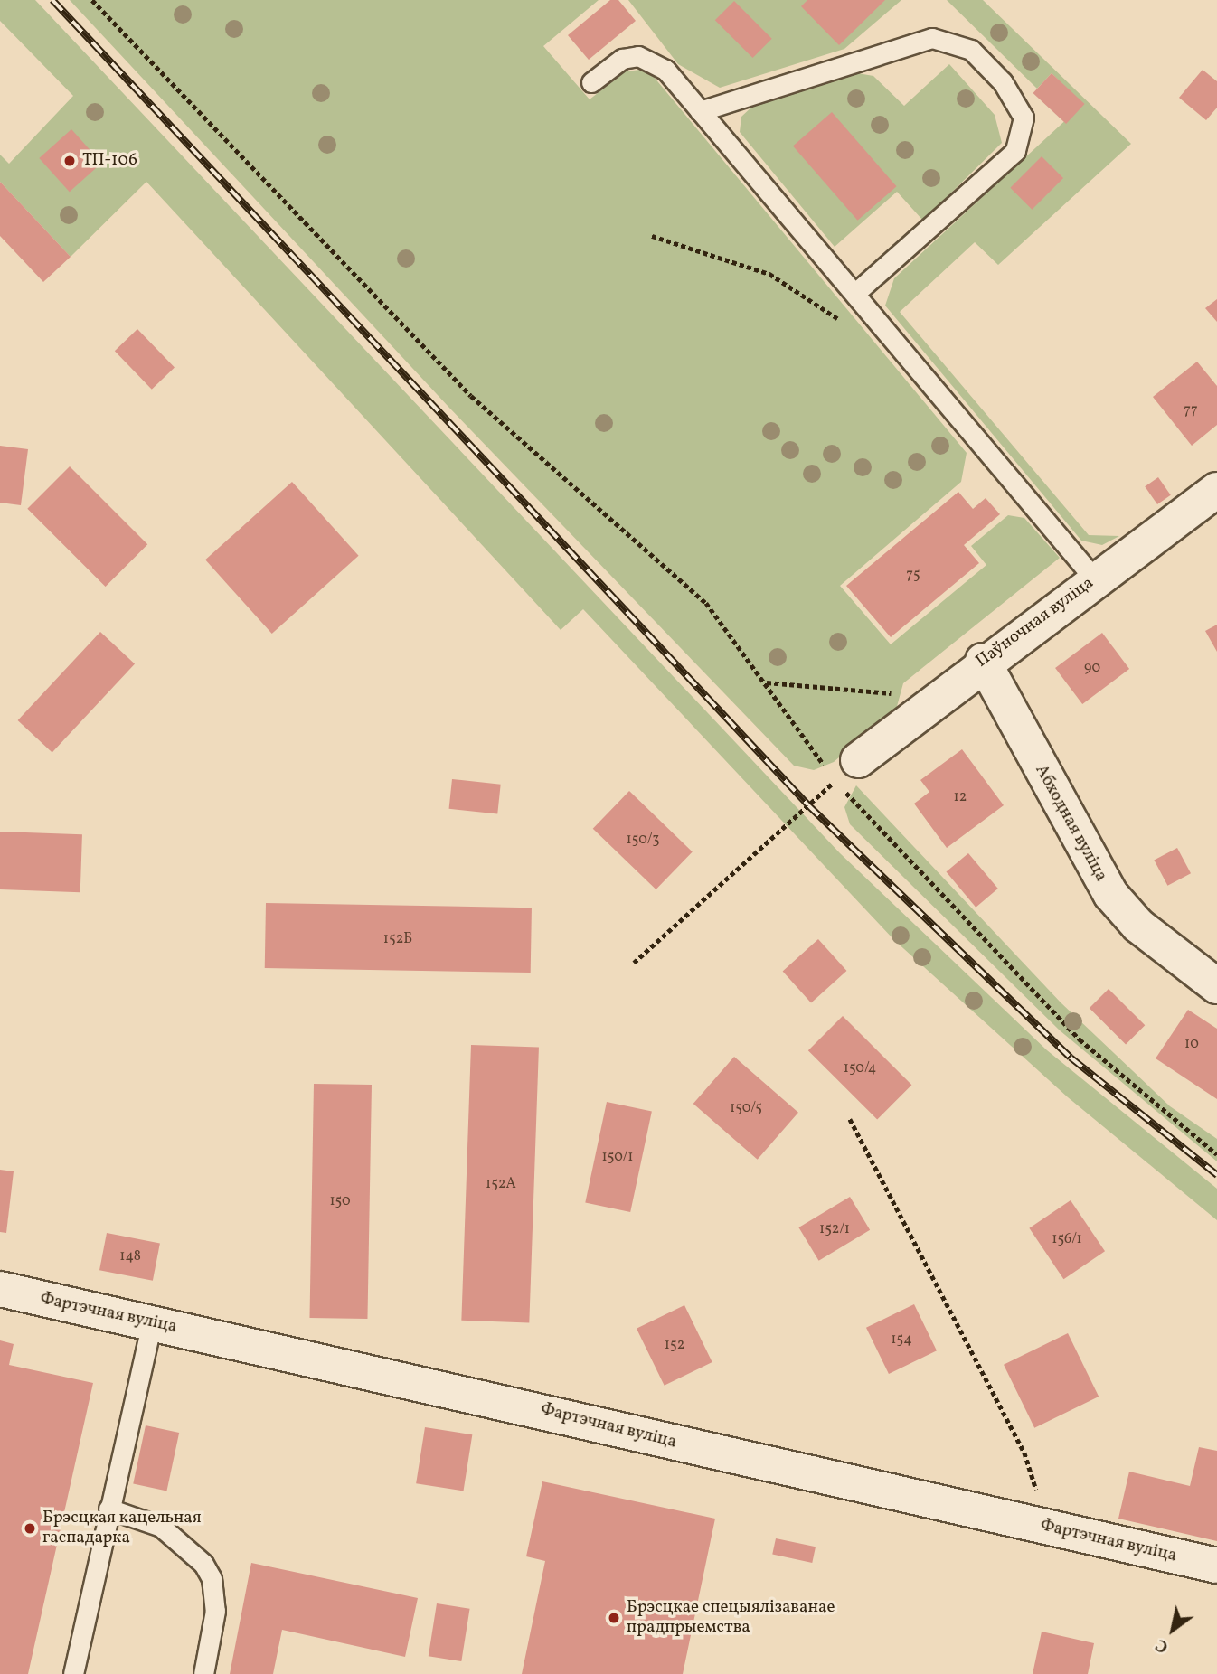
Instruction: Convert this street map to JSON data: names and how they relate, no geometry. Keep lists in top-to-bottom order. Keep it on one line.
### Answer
{"streets":{"street":["Паўночная вуліца","Абходная вуліца","Фартэчная вуліца"]},"crossings":[["Паўночная вуліца","Абходная вуліца"]],"places":["ТП-106","Брэсцкая кацельная гаспадарка","Брэсцкае спецыялізаванае прадпрыемства"],"house_numbers":["77","75","90","12","150/3","152Б","10","150/4","150/5","150/1","152А","150","152/1","156/1","148","154","152"],"north":"bottom left"}
